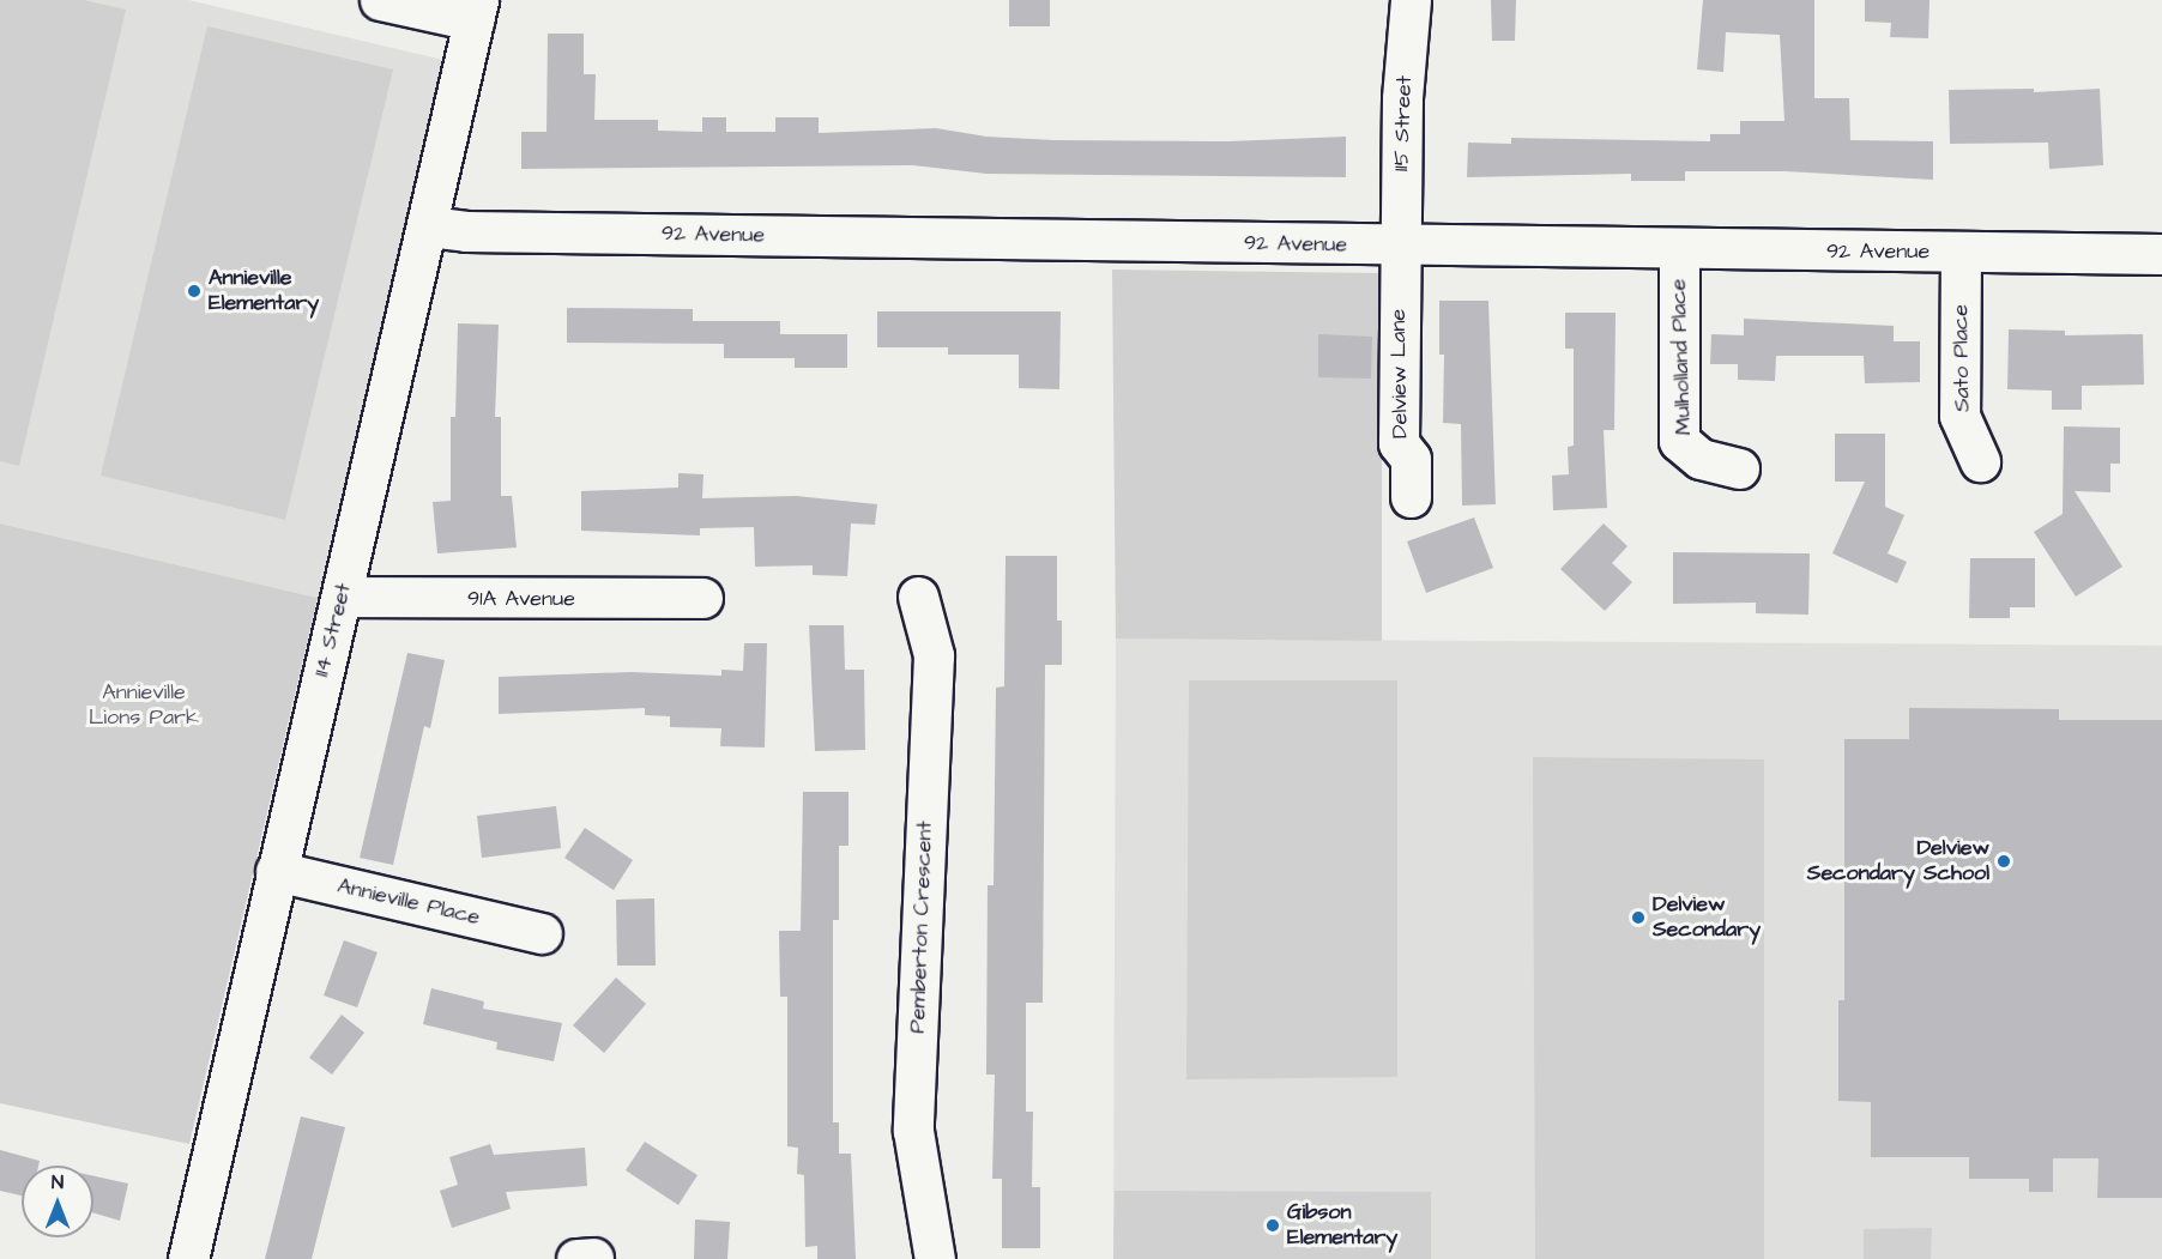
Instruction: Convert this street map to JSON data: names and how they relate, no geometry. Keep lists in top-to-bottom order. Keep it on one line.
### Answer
{"streets":{"street":["115 Street","92 Avenue","Mulholland Place","Sato Place","Delview Lane","91A Avenue","114 Street","Annieville Place","Pemberton Crescent"]},"crossings":[["115 Street","92 Avenue"],["115 Street","Delview Lane"],["92 Avenue","Mulholland Place"],["92 Avenue","Sato Place"],["92 Avenue","Delview Lane"],["92 Avenue","114 Street"],["91A Avenue","114 Street"],["114 Street","Annieville Place"]],"parks":["Annieville Lions Park"],"places":["Annieville Elementary","Delview Secondary School","Delview Secondary","Gibson Elementary"],"north":"top"}
